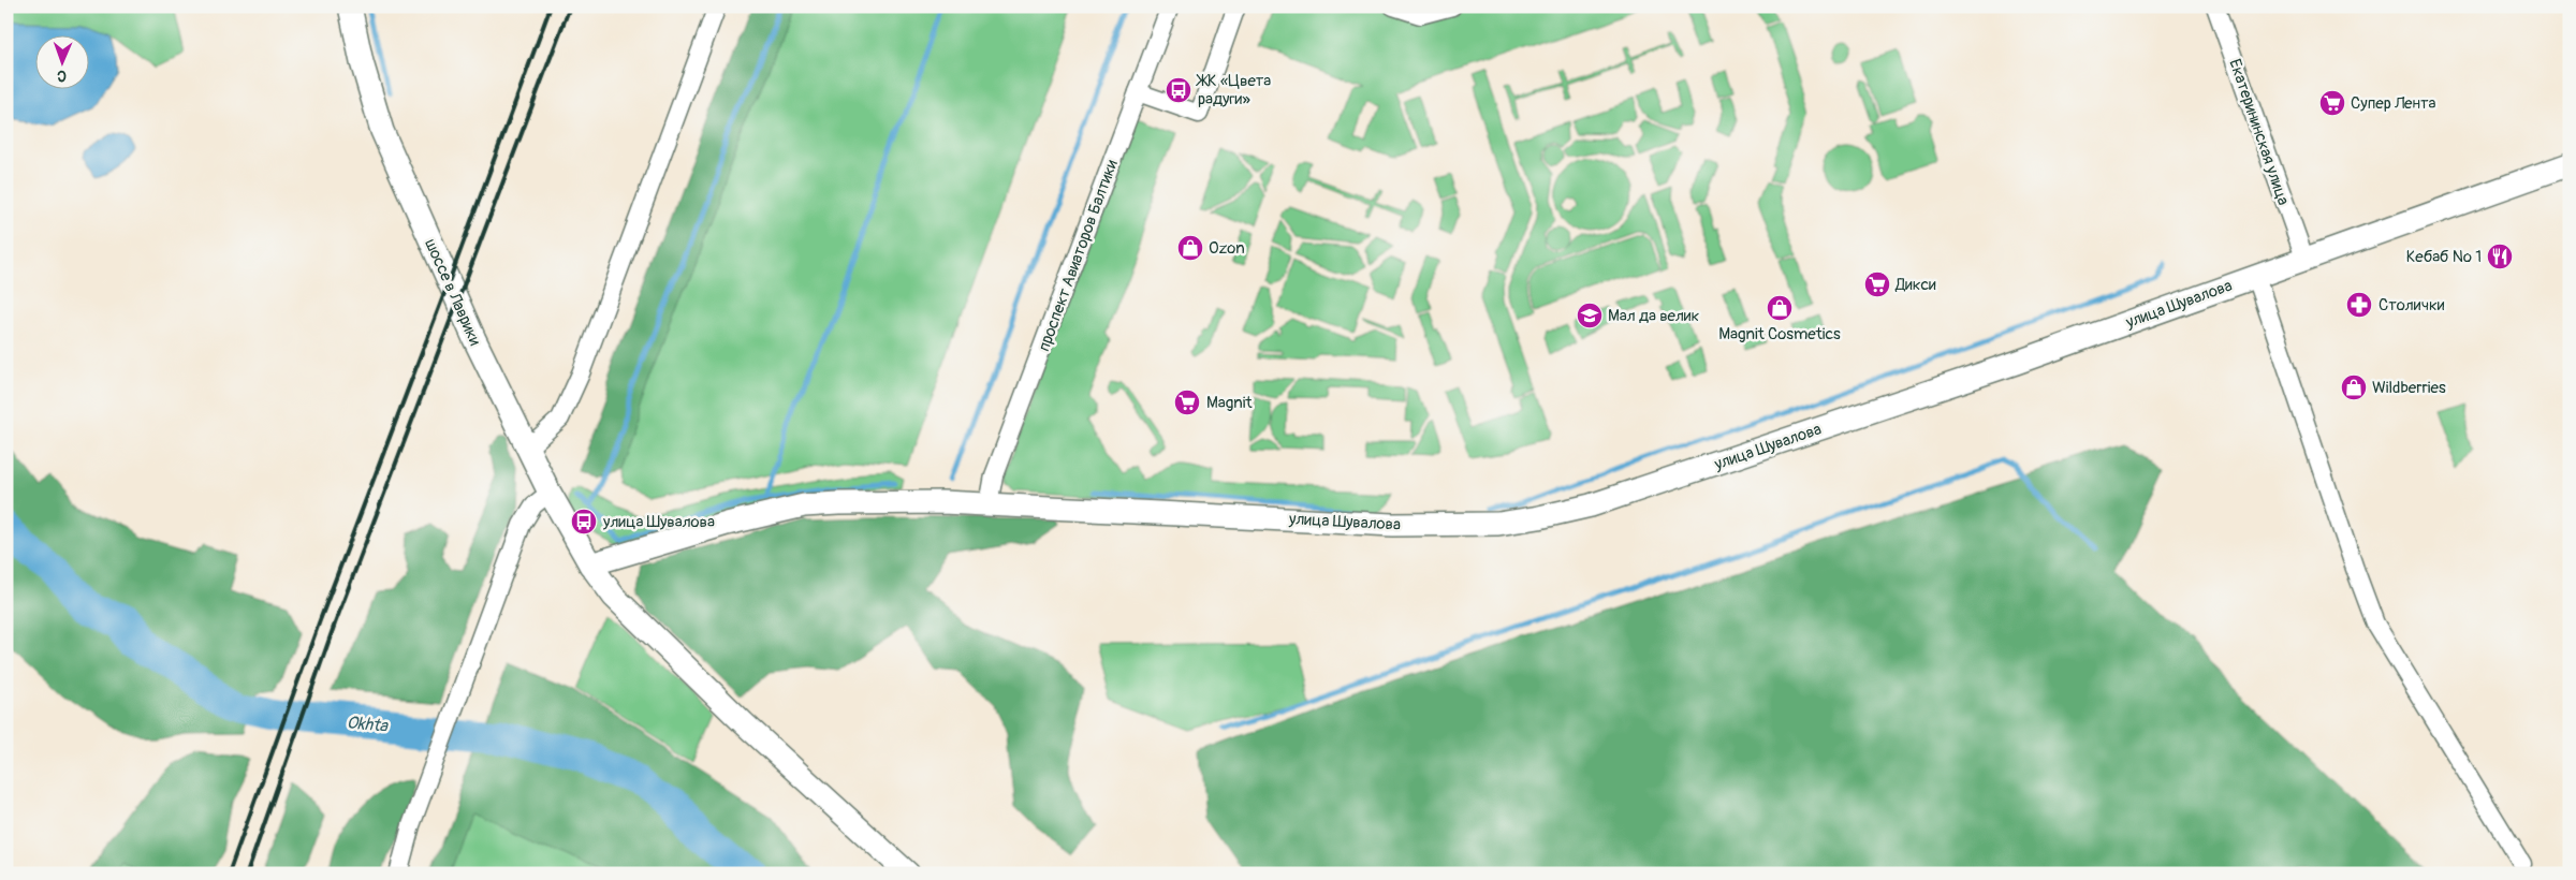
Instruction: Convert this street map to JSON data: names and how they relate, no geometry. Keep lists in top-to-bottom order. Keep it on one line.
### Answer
{"streets":{"street":["Екатерининская улица","проспект Авиаторов Балтики","шоссе в Лаврики","улица Шувалова"]},"crossings":[["Екатерининская улица","улица Шувалова"],["проспект Авиаторов Балтики","улица Шувалова"],["шоссе в Лаврики","улица Шувалова"]],"water":["Okhta"],"places":{"bus stop":["ЖК «Цвета радуги»","улица Шувалова"],"supermarket":["Супер Лента","Дикси","Magnit"],"shop":["Ozon","Magnit Cosmetics","Wildberries"],"restaurant":["Кебаб № 1"],"pharmacy":["Столички"],"school or university":["Мал да велик"]},"north":"bottom"}
